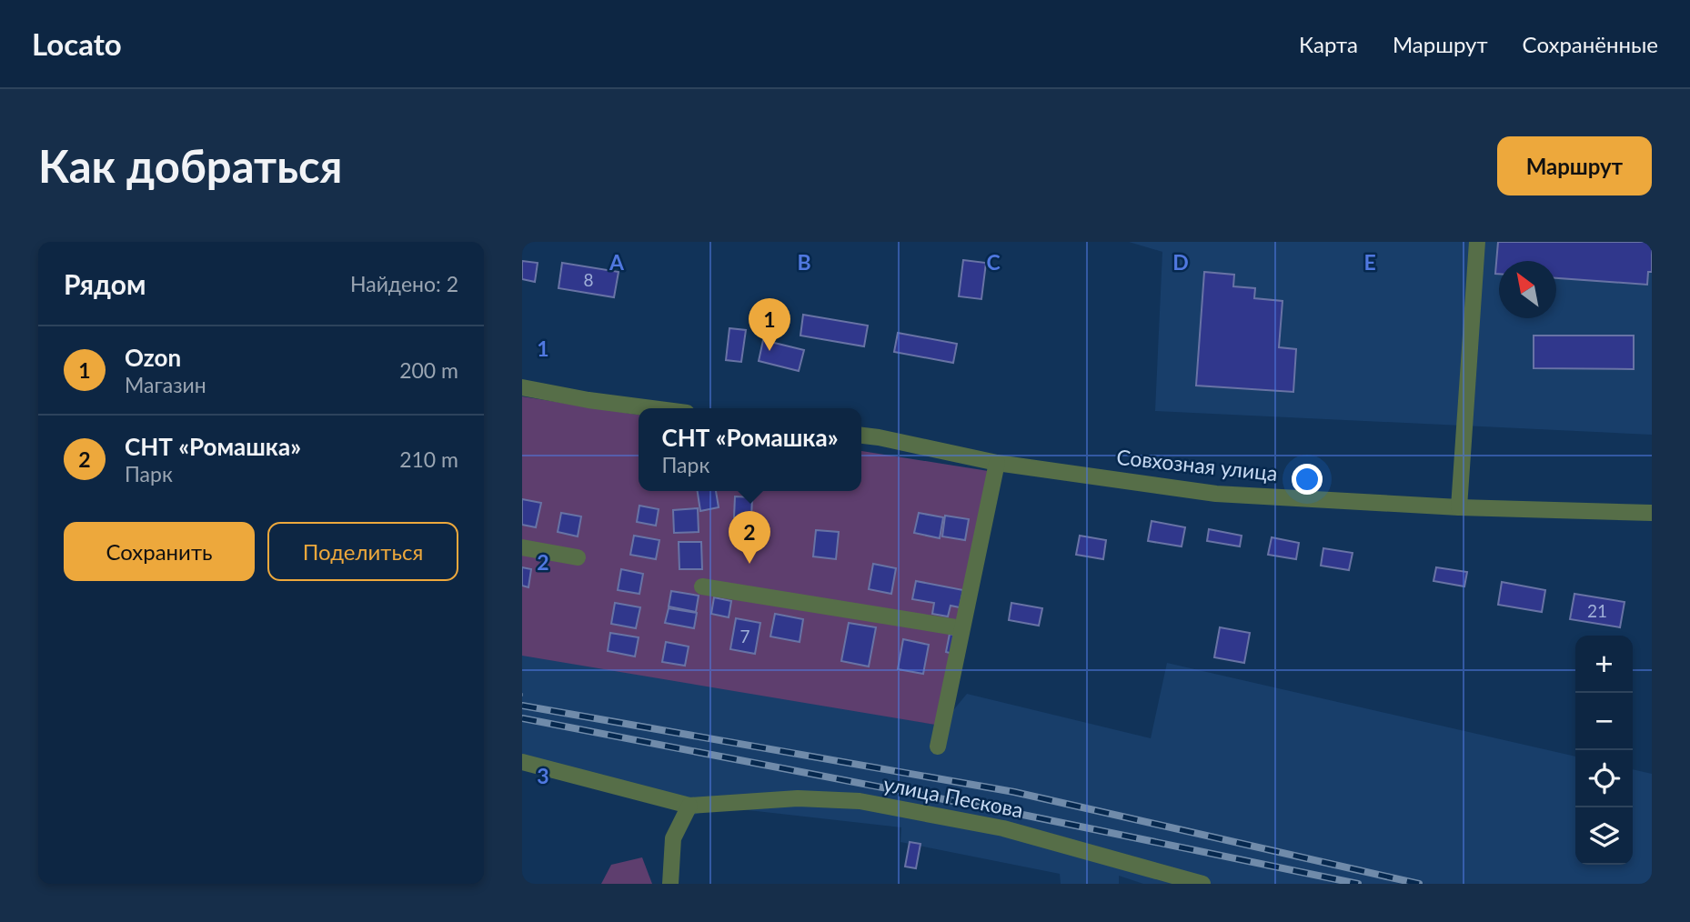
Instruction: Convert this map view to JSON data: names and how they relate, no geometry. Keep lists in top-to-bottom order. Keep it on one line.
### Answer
{"streets":{"street":["Совхозная улица","улица Пескова"]},"house_numbers":["8","21","7"],"north":"top left","page":{"header":"Locato","nav":["Карта","Маршрут","Сохранённые"],"buttons":["Маршрут",["Сохранить","Поделиться"]],"title":"Как добраться","heading":["Рядом","Найдено: 2"],"pins":["1","2"],"list":[{"mark":"1","name":"Ozon","note":"Магазин","value":"200 m"},{"mark":"2","name":"СНТ «Ромашка»","note":"Парк","value":"210 m"}],"popup":["СНТ «Ромашка»","Парк"],"map_buttons":["+","−"]},"grid":{"columns":["A","B","C","D","E"],"rows":["1","2","3"]}}
